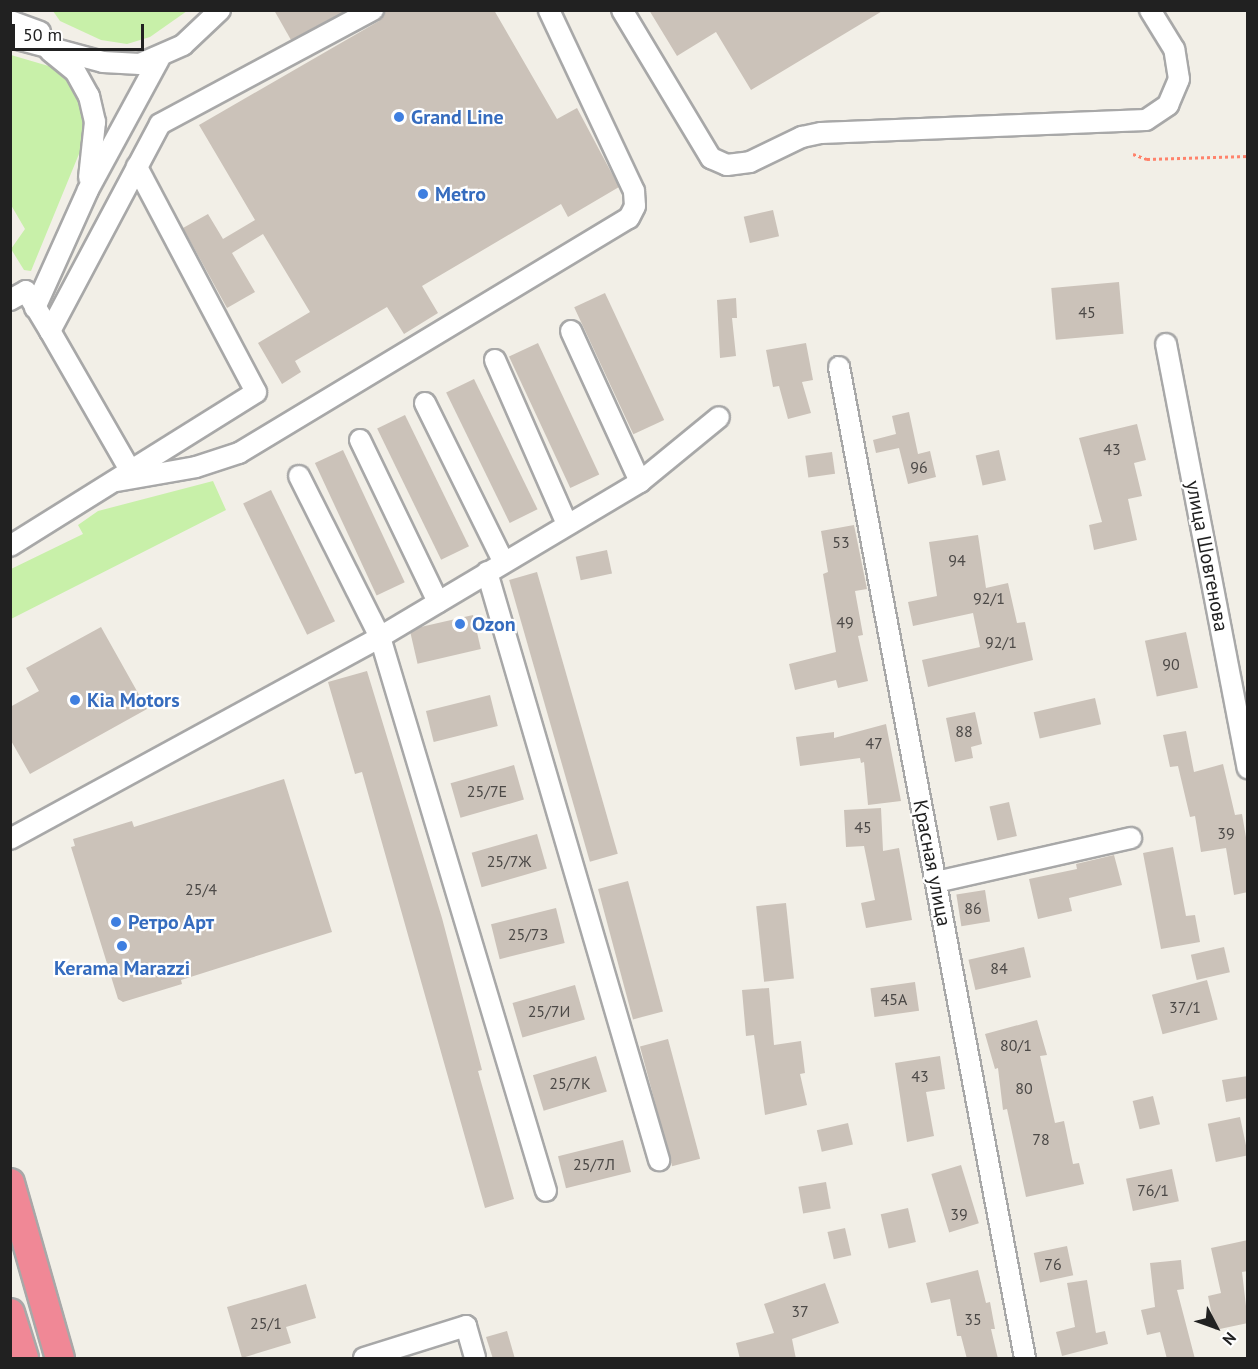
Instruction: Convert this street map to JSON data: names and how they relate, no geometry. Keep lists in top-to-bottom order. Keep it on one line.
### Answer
{"streets":{"street":["улица Шовгенова","Красная улица"]},"places":["Grand Line","Metro","Ozon","Kia Motors","Ретро Арт","Kerama Marazzi"],"house_numbers":["45","43","96","53","94","92/1","49","92/1","90","88","47","25/7Е","45","39","25/7Ж","25/4","86","25/7З","84","45А","37/1","25/7И","80/1","43","25/7К","80","78","25/7Л","76/1","39","76","37","35","25/1"],"scale_bar":"50 m","north":"bottom right"}
